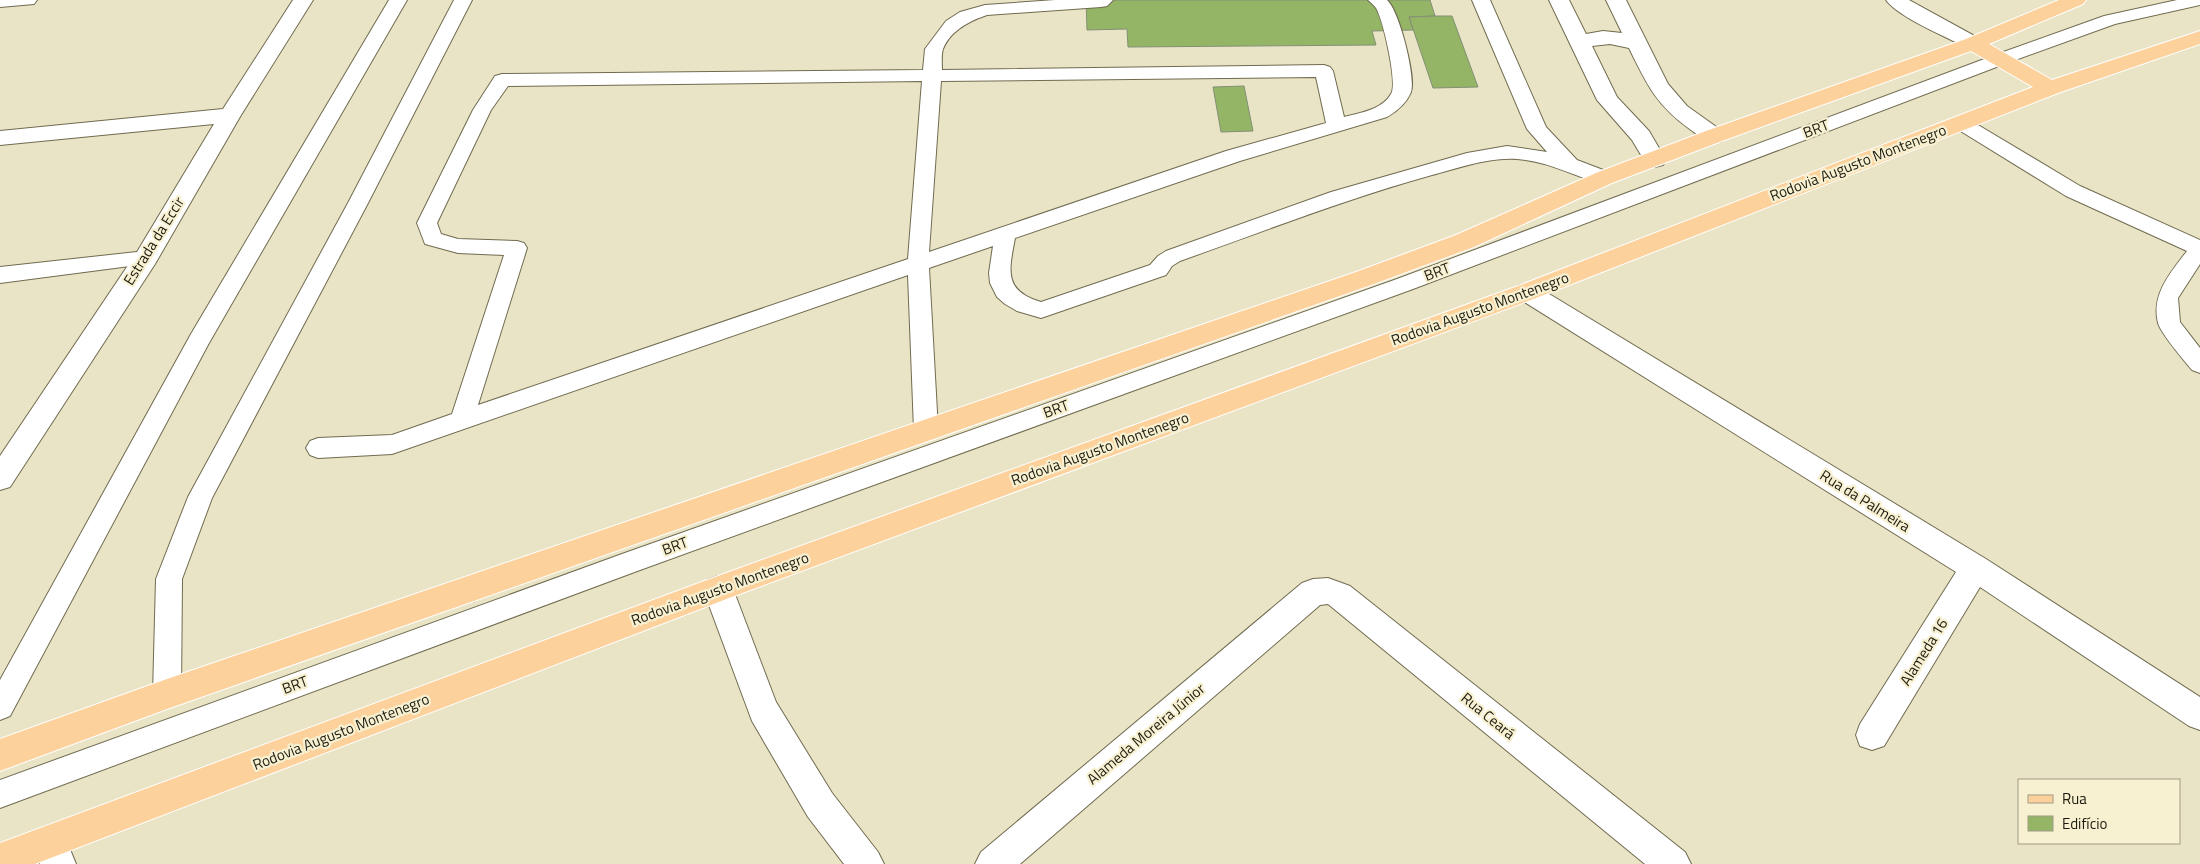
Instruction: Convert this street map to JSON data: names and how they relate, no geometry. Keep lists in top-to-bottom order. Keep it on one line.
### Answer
{"streets":{"main road":["Rodovia Augusto Montenegro"],"street":["Estrada da Eccir","Rua da Palmeira","Alameda 16","Rua Ceará","Alameda Moreira Júnior"],"lane":["BRT"]},"crossings":[["Rodovia Augusto Montenegro","Rua da Palmeira"],["Rua da Palmeira","Alameda 16"],["Rua Ceará","Alameda Moreira Júnior"]],"legend":["Rua","Edifício"]}
